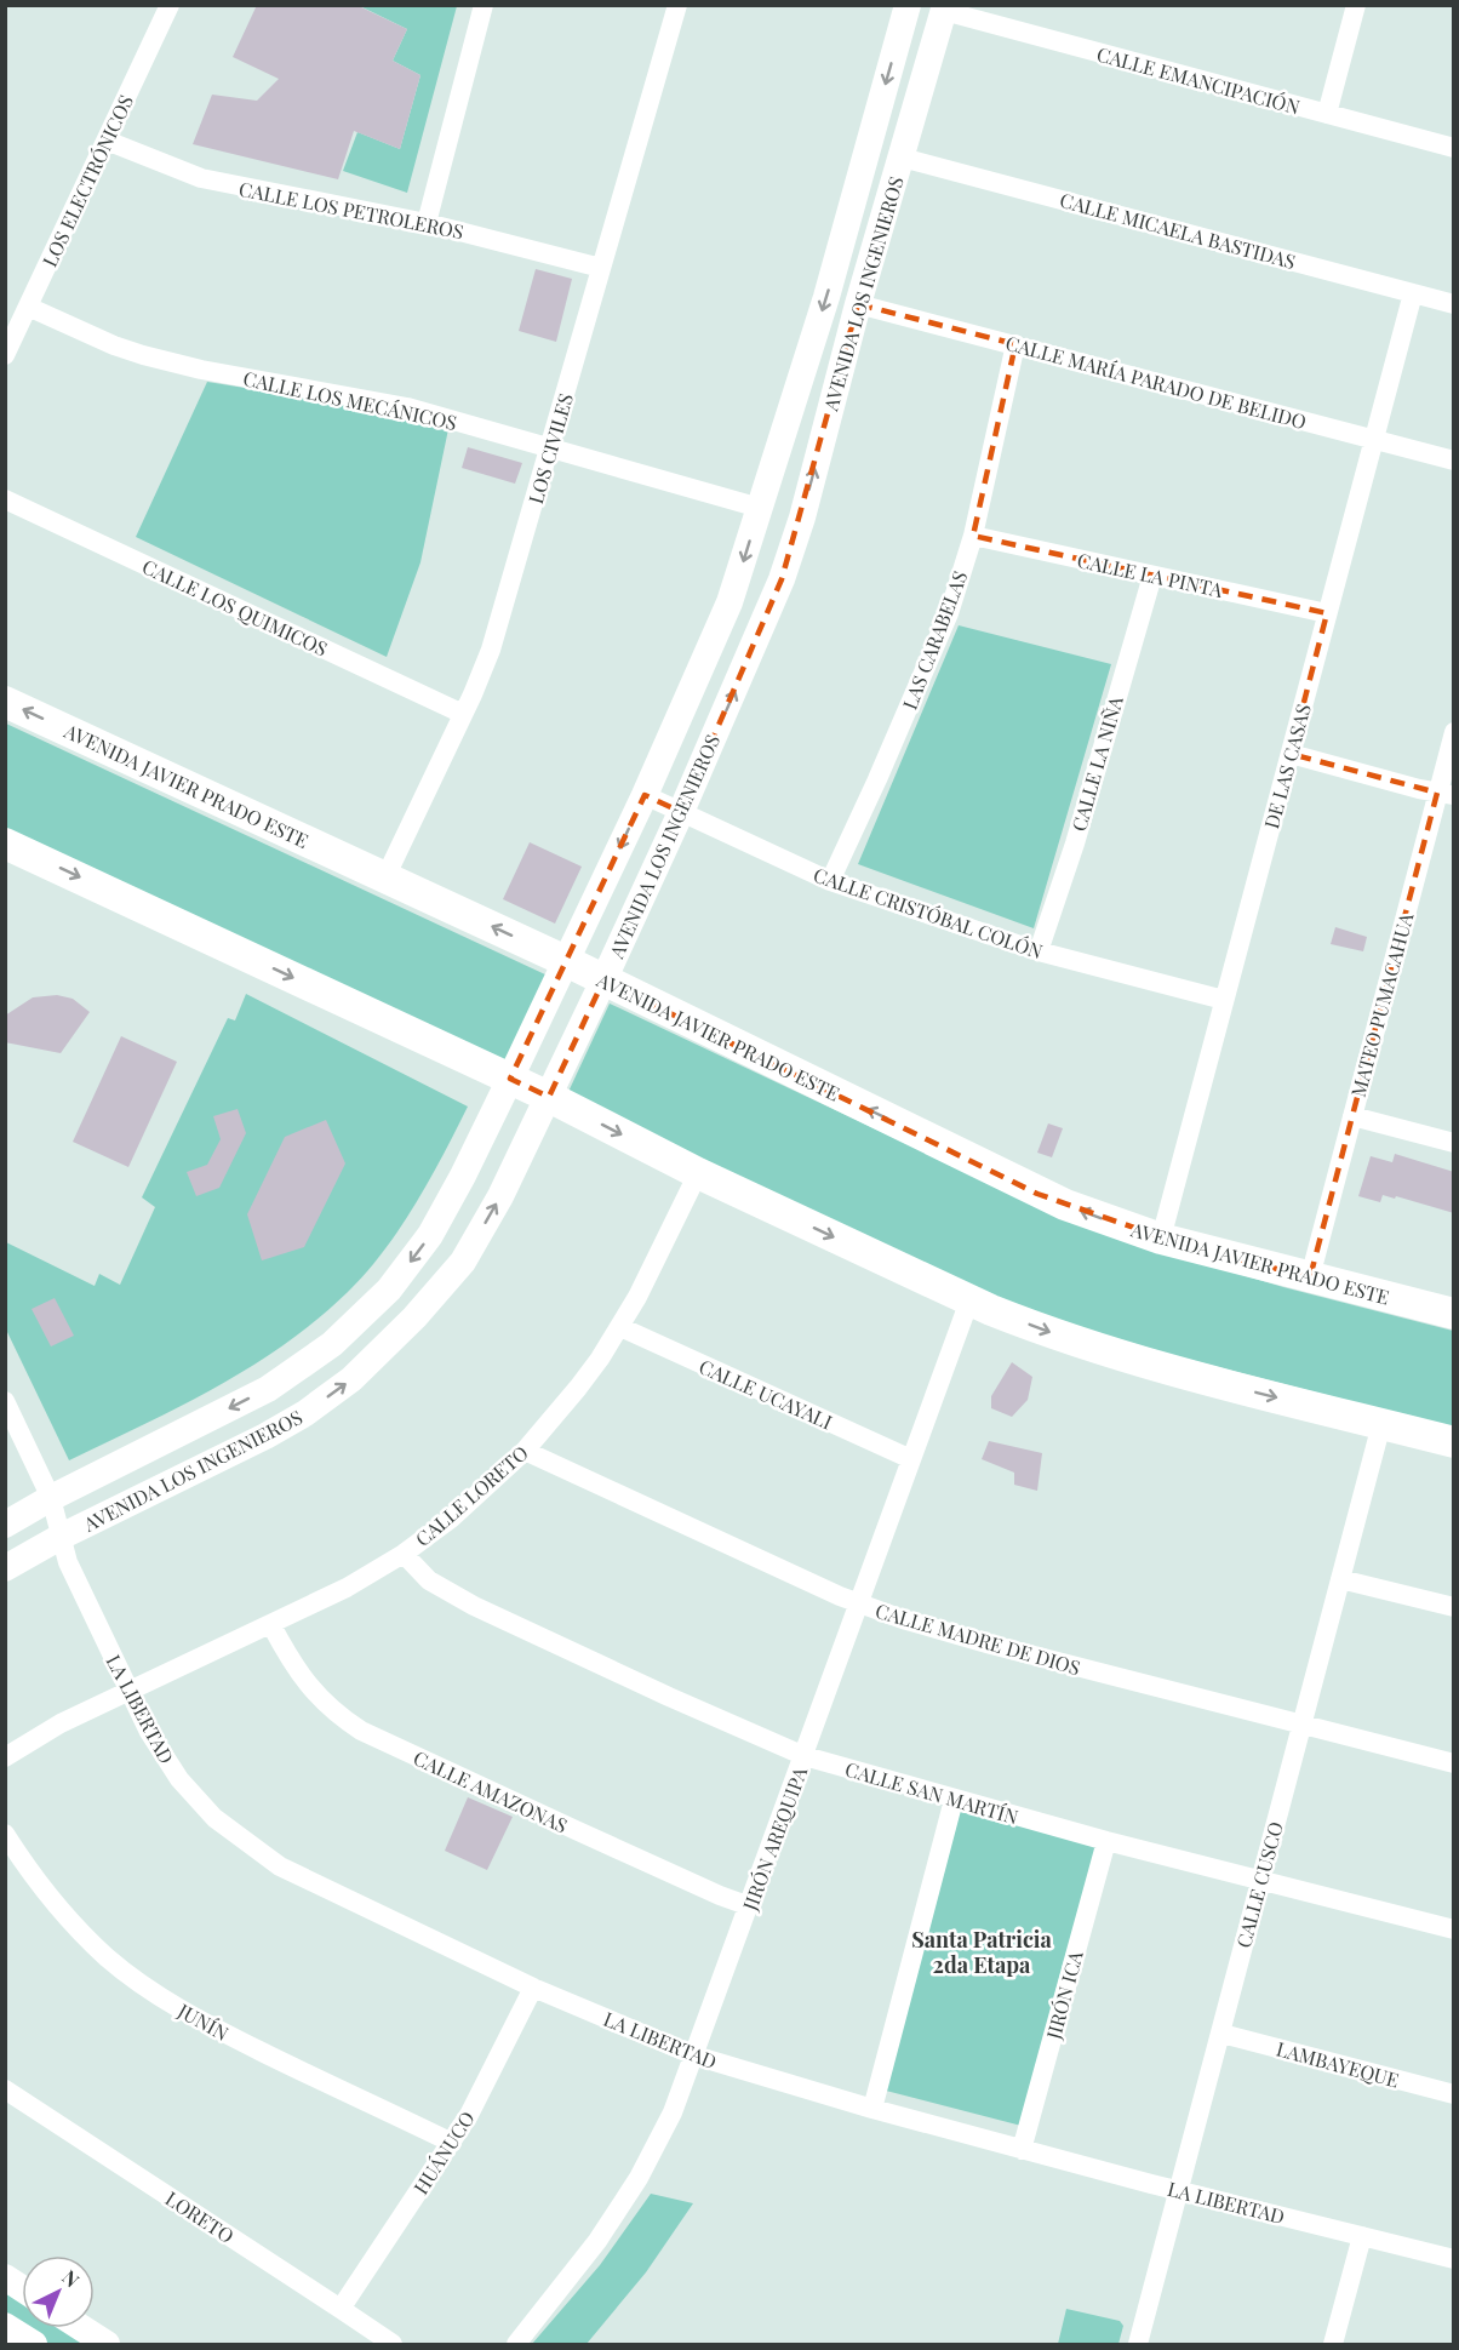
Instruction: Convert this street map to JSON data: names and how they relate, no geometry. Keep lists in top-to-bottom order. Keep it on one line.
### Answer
{"streets":{"main road":["AVENIDA JAVIER PRADO ESTE"],"street":["CALLE EMANCIPACIÓN","LOS ELECTRÓNICOS","CALLE LOS PETROLEROS","CALLE MICAELA BASTIDAS","AVENIDA LOS INGENIEROS","CALLE MARÍA PARADO DE BELIDO","CALLE LOS MECÁNICOS","LOS CIVILES","CALLE LA PINTA","CALLE LOS QUIMICOS","LAS CARABELAS","CALLE LA NIÑA","DE LAS CASAS","CALLE CRISTÓBAL COLÓN","MATEO PUMACAHUA","CALLE UCAYALI","CALLE LORETO","CALLE MADRE DE DIOS","LA LIBERTAD","CALLE AMAZONAS","CALLE SAN MARTÍN","JIRÓN AREQUIPA","CALLE CUSCO","JIRÓN ICA","JUNÍN","LAMBAYEQUE","HUÁNUCO","LORETO"]},"crossings":[["CALLE EMANCIPACIÓN","AVENIDA LOS INGENIEROS"],["LOS ELECTRÓNICOS","CALLE LOS PETROLEROS"],["LOS ELECTRÓNICOS","CALLE LOS MECÁNICOS"],["CALLE LOS PETROLEROS","LOS CIVILES"],["CALLE MICAELA BASTIDAS","AVENIDA LOS INGENIEROS"],["CALLE MICAELA BASTIDAS","DE LAS CASAS"],["AVENIDA LOS INGENIEROS","CALLE MARÍA PARADO DE BELIDO"],["AVENIDA LOS INGENIEROS","CALLE LOS MECÁNICOS"],["AVENIDA LOS INGENIEROS","AVENIDA JAVIER PRADO ESTE"],["AVENIDA LOS INGENIEROS","CALLE CRISTÓBAL COLÓN"],["AVENIDA LOS INGENIEROS","LA LIBERTAD"],["CALLE MARÍA PARADO DE BELIDO","LAS CARABELAS"],["CALLE MARÍA PARADO DE BELIDO","DE LAS CASAS"],["CALLE LOS MECÁNICOS","LOS CIVILES"],["LOS CIVILES","CALLE LOS QUIMICOS"],["LOS CIVILES","AVENIDA JAVIER PRADO ESTE"],["CALLE LA PINTA","LAS CARABELAS"],["CALLE LA PINTA","CALLE LA NIÑA"],["CALLE LA PINTA","DE LAS CASAS"],["LAS CARABELAS","CALLE CRISTÓBAL COLÓN"],["CALLE LA NIÑA","CALLE CRISTÓBAL COLÓN"],["DE LAS CASAS","AVENIDA JAVIER PRADO ESTE"],["DE LAS CASAS","CALLE CRISTÓBAL COLÓN"],["AVENIDA JAVIER PRADO ESTE","MATEO PUMACAHUA"],["CALLE UCAYALI","CALLE LORETO"],["CALLE UCAYALI","JIRÓN AREQUIPA"],["CALLE LORETO","CALLE MADRE DE DIOS"],["CALLE LORETO","LA LIBERTAD"],["CALLE LORETO","CALLE AMAZONAS"],["CALLE LORETO","CALLE SAN MARTÍN"],["CALLE MADRE DE DIOS","JIRÓN AREQUIPA"],["CALLE MADRE DE DIOS","CALLE CUSCO"],["LA LIBERTAD","JIRÓN AREQUIPA"],["LA LIBERTAD","CALLE CUSCO"],["LA LIBERTAD","JIRÓN ICA"],["LA LIBERTAD","HUÁNUCO"],["CALLE AMAZONAS","JIRÓN AREQUIPA"],["CALLE SAN MARTÍN","JIRÓN AREQUIPA"],["CALLE SAN MARTÍN","CALLE CUSCO"],["CALLE SAN MARTÍN","JIRÓN ICA"],["CALLE CUSCO","LAMBAYEQUE"],["JUNÍN","HUÁNUCO"],["HUÁNUCO","LORETO"]],"districts":["Santa Patricia 2da Etapa"],"north":"top right"}
